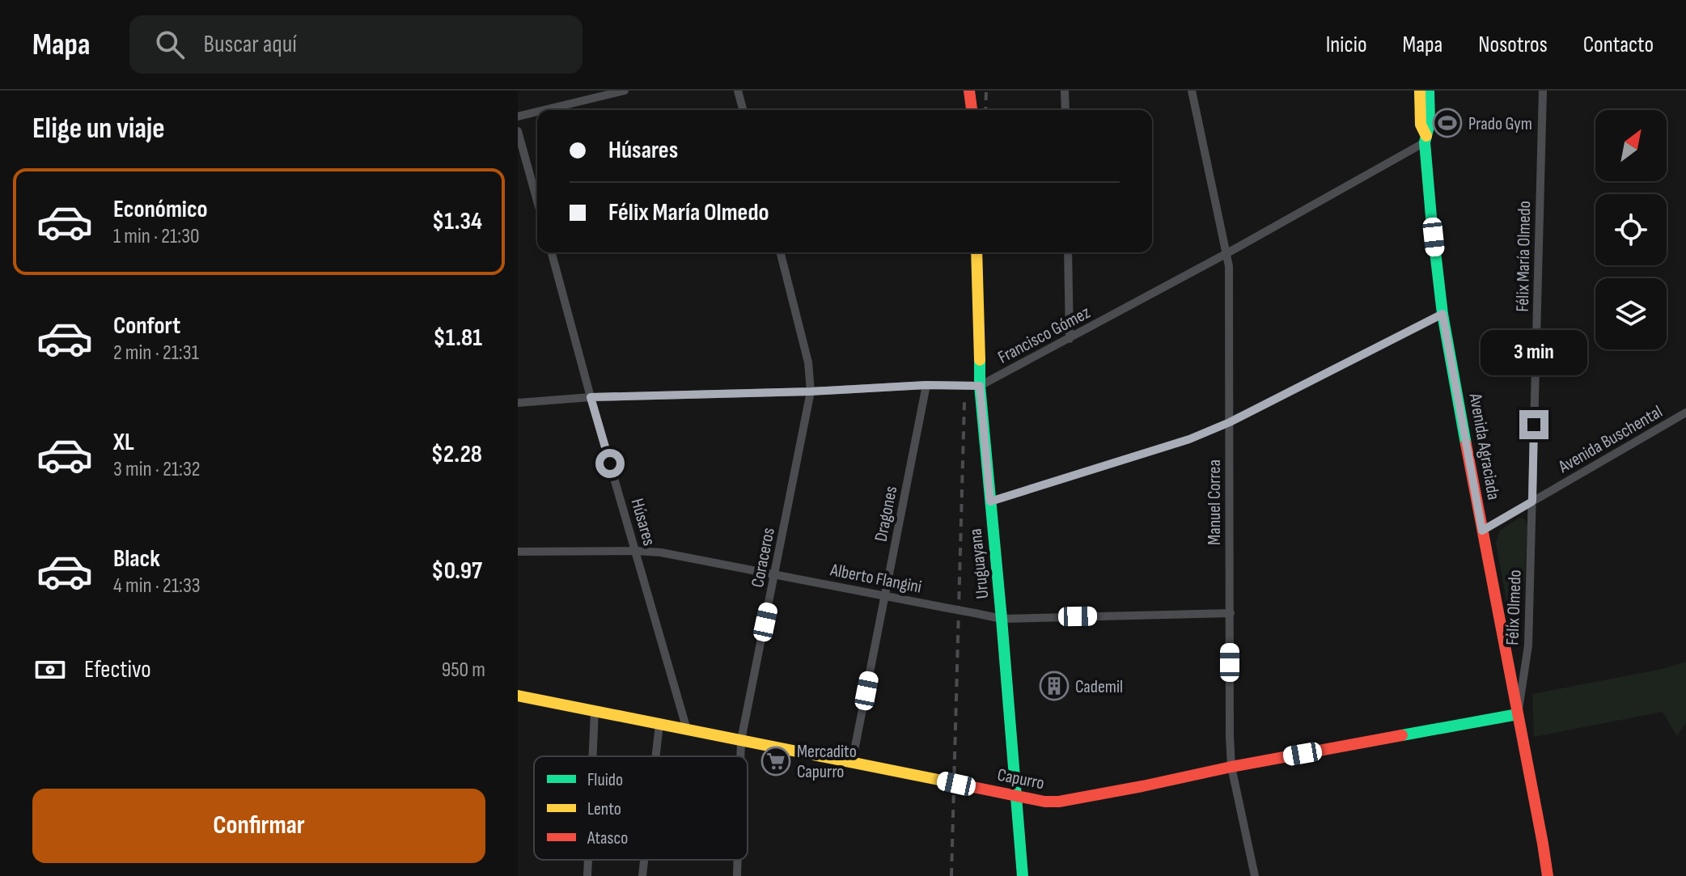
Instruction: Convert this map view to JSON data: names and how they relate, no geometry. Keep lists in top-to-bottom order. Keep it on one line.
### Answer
{"streets":{"street":["Félix María Olmedo","Francisco Gómez","Avenida Buschental","Avenida Agraciada","Manuel Correa","Dragones","Húsares","Coraceros","Uruguayana","Alberto Flangini","Félix Olmedo","Capurro"]},"crossings":[["Félix María Olmedo","Avenida Buschental"],["Félix María Olmedo","Félix Olmedo"],["Francisco Gómez","Avenida Agraciada"],["Francisco Gómez","Manuel Correa"],["Francisco Gómez","Dragones"],["Francisco Gómez","Húsares"],["Francisco Gómez","Coraceros"],["Francisco Gómez","Uruguayana"],["Avenida Buschental","Avenida Agraciada"],["Avenida Buschental","Félix Olmedo"],["Avenida Agraciada","Félix Olmedo"],["Avenida Agraciada","Capurro"],["Manuel Correa","Alberto Flangini"],["Manuel Correa","Capurro"],["Dragones","Alberto Flangini"],["Dragones","Capurro"],["Húsares","Alberto Flangini"],["Húsares","Capurro"],["Coraceros","Alberto Flangini"],["Coraceros","Capurro"],["Uruguayana","Alberto Flangini"],["Uruguayana","Capurro"],["Félix Olmedo","Capurro"]],"places":{"sports":["Prado Gym"],"building":["Cademil"],"supermarket":["Mercadito Capurro"]},"legend":["Fluido","Lento","Atasco"],"north":"top right","page":{"header":"Mapa","search":"Buscar aquí","nav":["Inicio","Mapa","Nosotros","Contacto"],"heading":"Elige un viaje","banner":["Húsares","Félix María Olmedo"],"list":[{"name":"Económico","note":"1 min · 21:30","value":"$1.34"},{"name":"Confort","note":"2 min · 21:31","value":"$1.81"},{"name":"XL","note":"3 min · 21:32","value":"$2.28"},{"name":"Black","note":"4 min · 21:33","value":"$0.97"}],"bubble":"3 min","pay":["Efectivo","950 m"],"buttons":"Confirmar"}}
